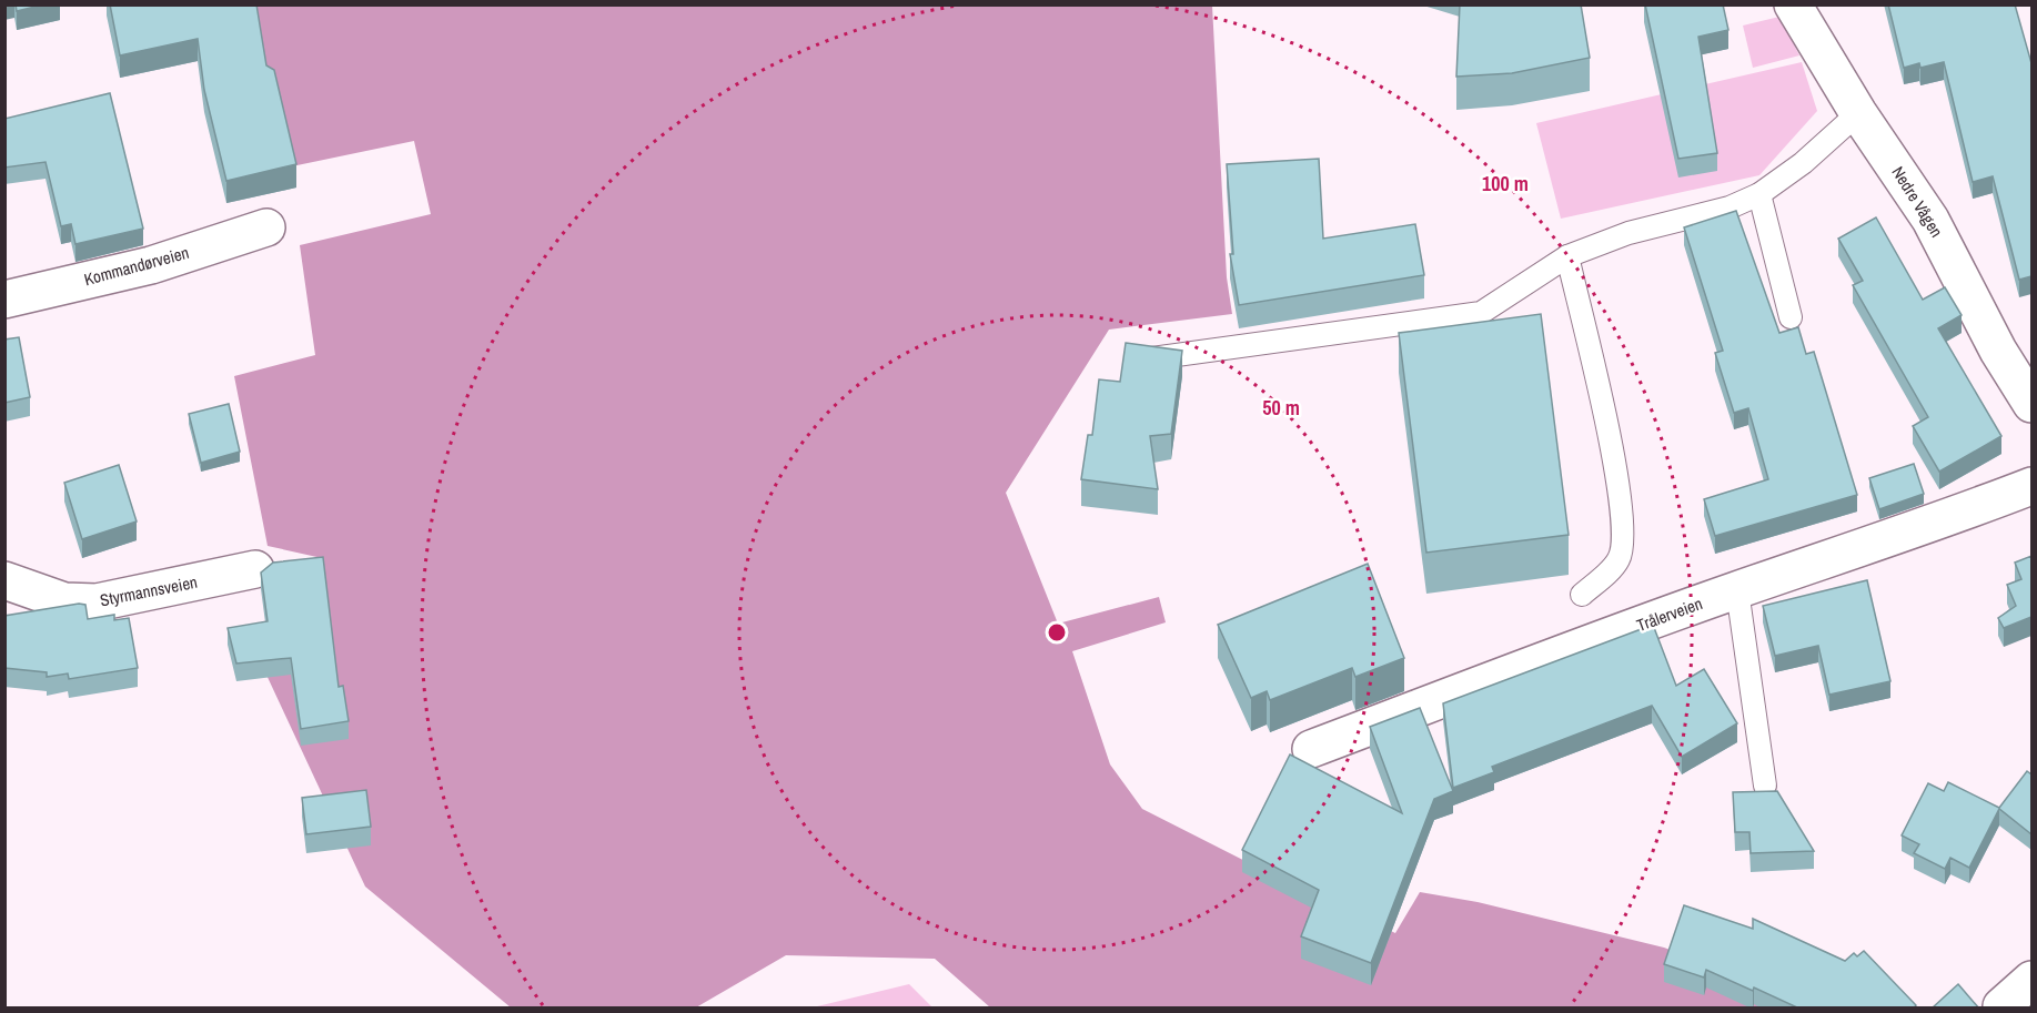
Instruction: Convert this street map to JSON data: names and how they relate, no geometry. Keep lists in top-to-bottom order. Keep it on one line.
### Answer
{"streets":{"street":["Nedre Vågen","Kommandørveien","Styrmannsveien","Trålerveien"]},"rings":["100 m","50 m"]}
